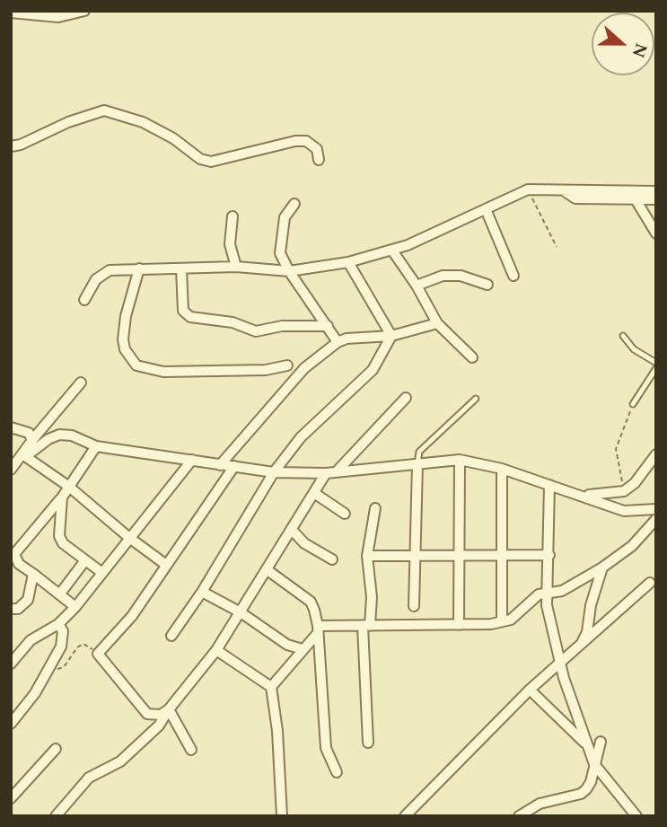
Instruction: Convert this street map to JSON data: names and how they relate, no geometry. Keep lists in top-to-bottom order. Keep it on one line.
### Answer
{"north":"right"}
